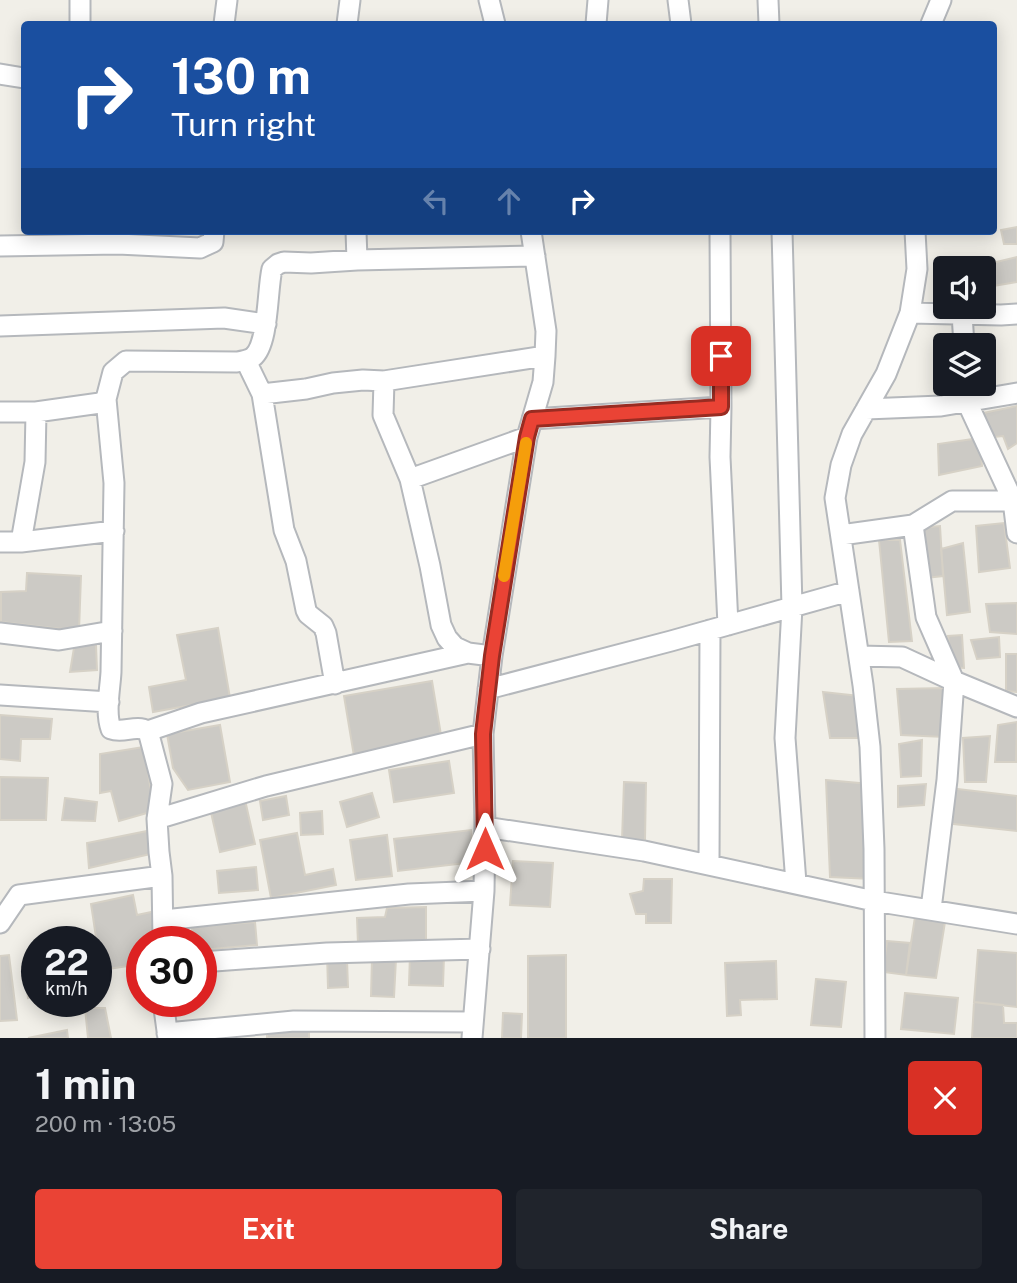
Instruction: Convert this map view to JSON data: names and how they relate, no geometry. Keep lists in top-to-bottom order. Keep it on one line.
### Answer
{"page":{"turn":["130 m","Turn right"],"speed":"22 km/h","limit":"30","heading":["1 min","200 m · 13:05"],"buttons":["Exit","Share"]}}
